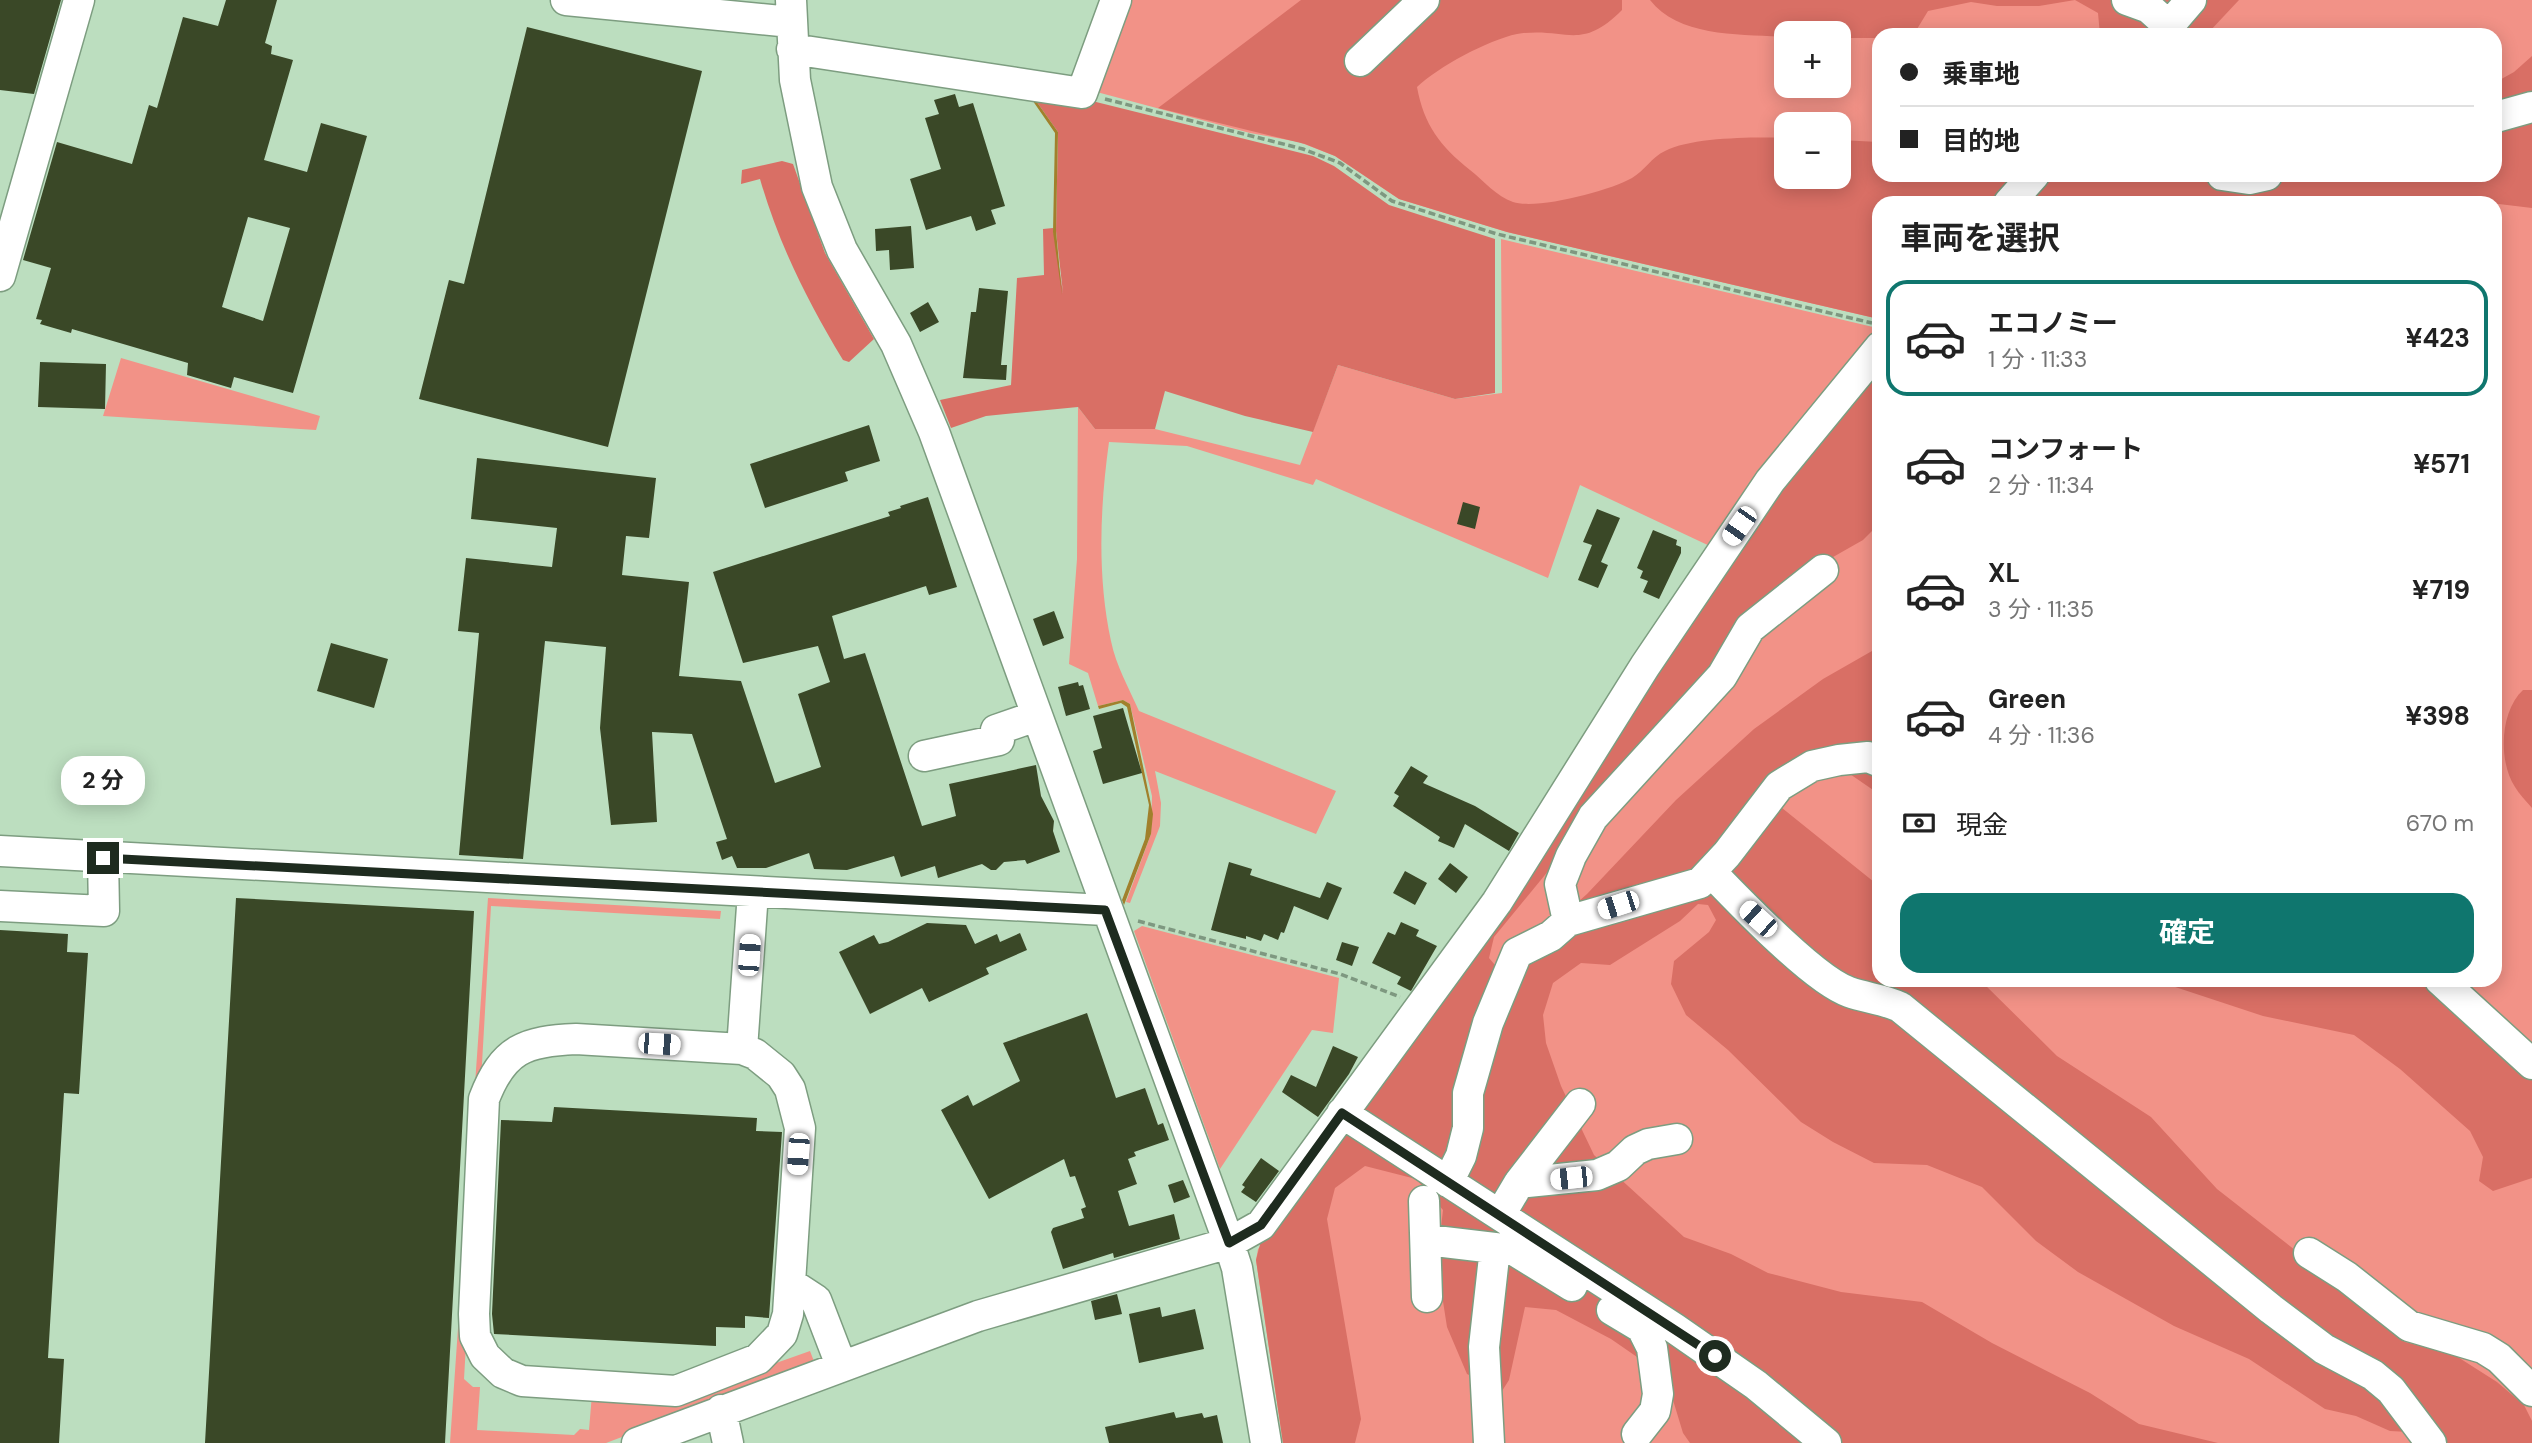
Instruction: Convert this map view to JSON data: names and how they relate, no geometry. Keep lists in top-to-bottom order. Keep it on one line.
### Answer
{"page":{"map_buttons":["+","−"],"banner":["乗車地","目的地"],"heading":"車両を選択","list":[{"name":"エコノミー","note":"1 分 · 11:33","value":"¥423"},{"name":"コンフォート","note":"2 分 · 11:34","value":"¥571"},{"name":"XL","note":"3 分 · 11:35","value":"¥719"},{"name":"Green","note":"4 分 · 11:36","value":"¥398"}],"bubble":"2 分","pay":["現金","670 m"],"buttons":"確定"}}
